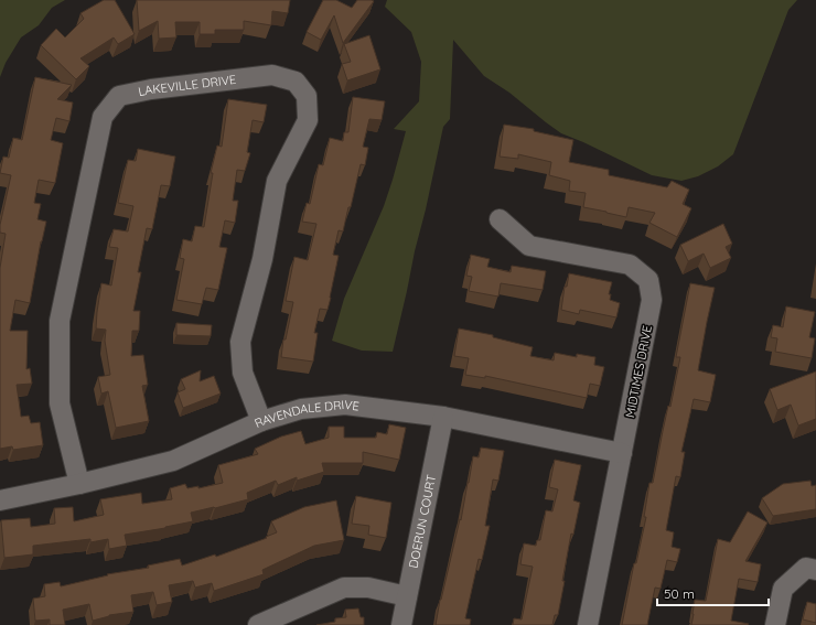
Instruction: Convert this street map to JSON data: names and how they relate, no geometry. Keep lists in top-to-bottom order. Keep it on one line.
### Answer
{"streets":{"street":["LAKEVILLE DRIVE","MIDTIMES DRIVE","RAVENDALE DRIVE","DOERUN COURT"]},"crossings":[["LAKEVILLE DRIVE","RAVENDALE DRIVE"],["MIDTIMES DRIVE","RAVENDALE DRIVE"],["RAVENDALE DRIVE","DOERUN COURT"]],"scale_bar":"50 m"}
